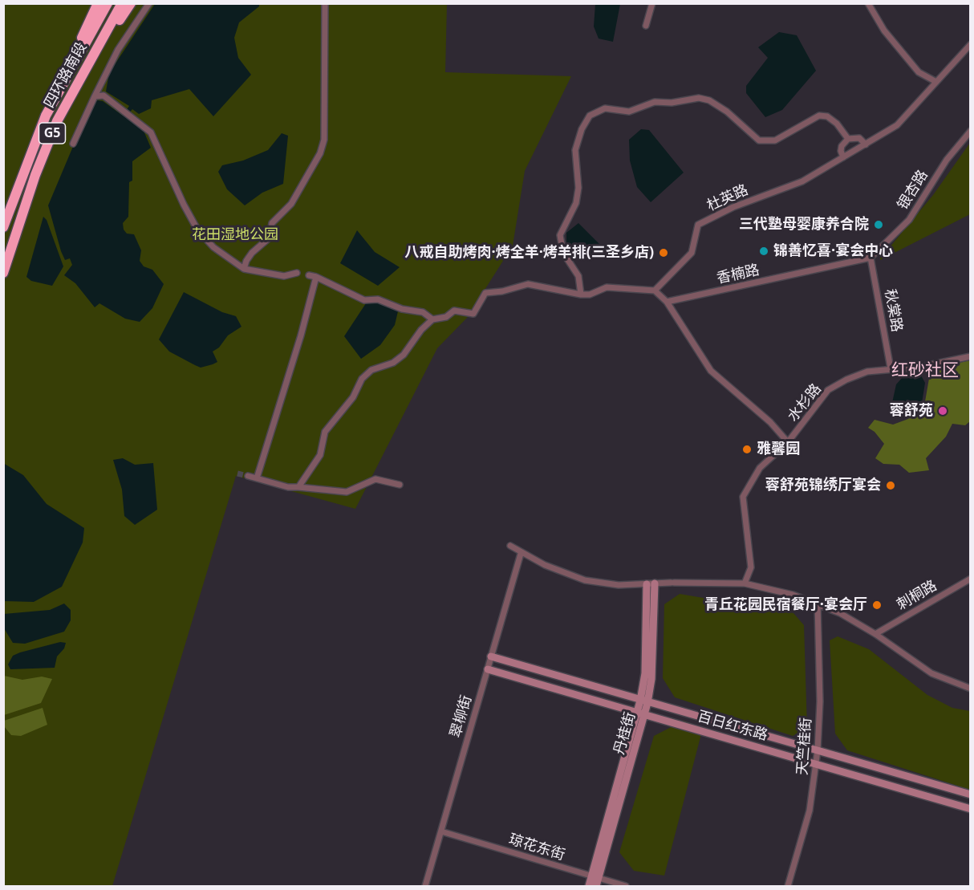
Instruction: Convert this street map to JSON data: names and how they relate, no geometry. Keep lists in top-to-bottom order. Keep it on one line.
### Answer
{"streets":{"highway":["四环路南段","G5"],"street":["银杏路","杜英路","香楠路","秋棠路","水杉路","刺桐路","翠柳街","百日红东路","丹桂街","天竺桂街","琼花东街"]},"crossings":[["银杏路","香楠路"],["银杏路","秋棠路"],["香楠路","秋棠路"],["秋棠路","水杉路"],["翠柳街","百日红东路"],["翠柳街","琼花东街"],["百日红东路","丹桂街"],["百日红东路","天竺桂街"],["丹桂街","琼花东街"]],"districts":["红砂社区"],"parks":["花田湿地公园"],"places":["三代塾母婴康养合院","锦善忆喜·宴会中心","八戒自助烤肉·烤全羊·烤羊排(三圣乡店)","蓉舒苑","雅馨园","蓉舒苑锦绣厅宴会","青丘花园民宿餐厅·宴会厅"]}
